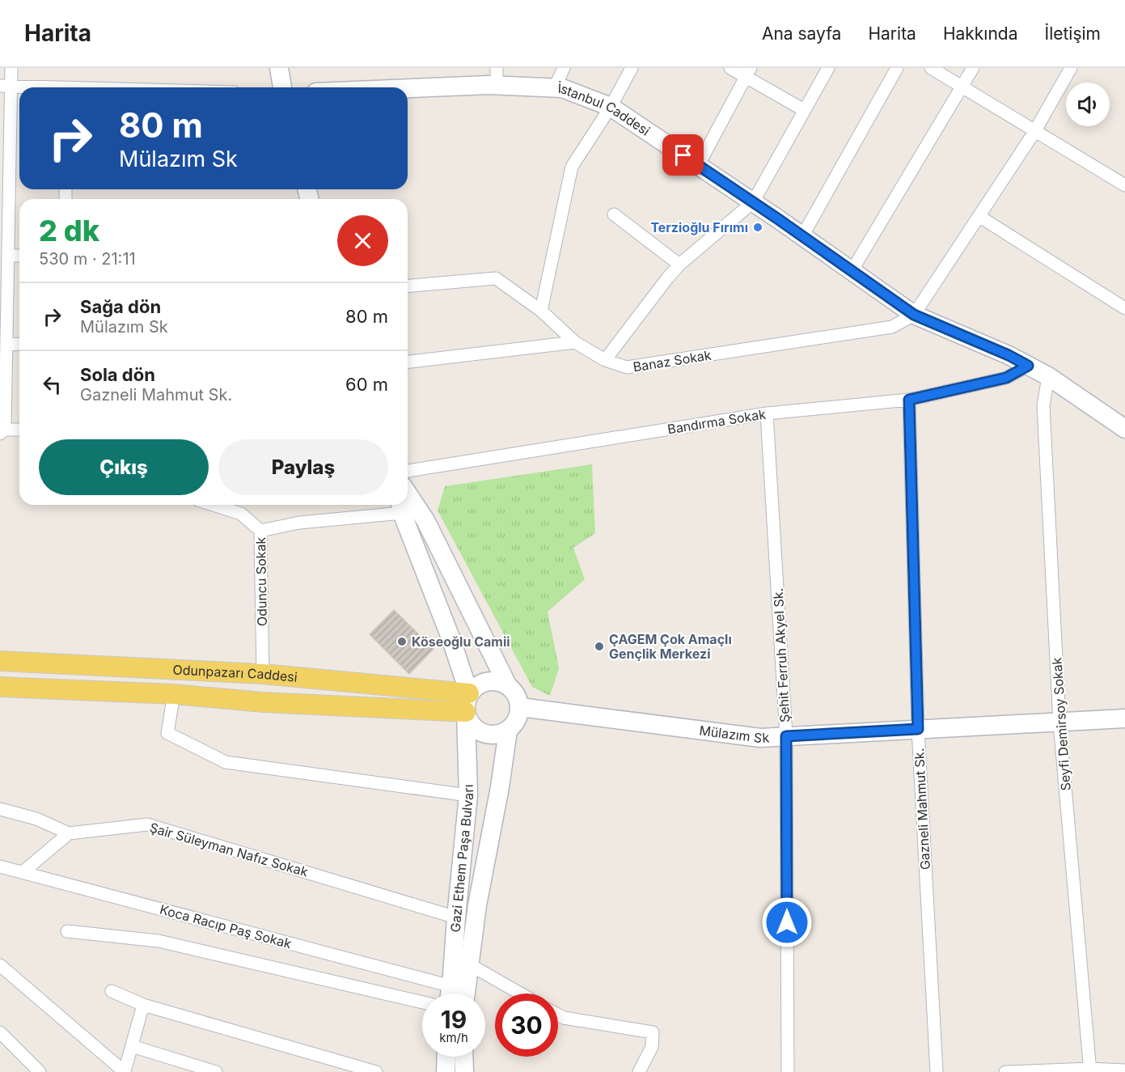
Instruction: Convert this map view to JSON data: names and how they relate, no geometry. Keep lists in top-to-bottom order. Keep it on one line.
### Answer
{"streets":{"main road":["İstanbul Caddesi","Odunpazarı Caddesi","Mülazım Sk","Gazi Ethem Paşa Bulvarı"],"street":["Banaz Sokak","Bandırma Sokak","Oduncu Sokak","Şehit Ferruh Akyel Sk.","Seyfi Demirsoy Sokak","Gazneli Mahmut Sk.","Şair Süleyman Nafız Sokak","Koca Racıp Paş Sokak"]},"crossings":[["İstanbul Caddesi","Banaz Sokak"],["İstanbul Caddesi","Bandırma Sokak"],["İstanbul Caddesi","Seyfi Demirsoy Sokak"],["Bandırma Sokak","Şehit Ferruh Akyel Sk."],["Bandırma Sokak","Gazneli Mahmut Sk."],["Oduncu Sokak","Odunpazarı Caddesi"],["Şehit Ferruh Akyel Sk.","Mülazım Sk"],["Odunpazarı Caddesi","Mülazım Sk"],["Odunpazarı Caddesi","Gazi Ethem Paşa Bulvarı"],["Seyfi Demirsoy Sokak","Mülazım Sk"],["Mülazım Sk","Gazneli Mahmut Sk."],["Mülazım Sk","Gazi Ethem Paşa Bulvarı"],["Şair Süleyman Nafız Sokak","Gazi Ethem Paşa Bulvarı"],["Gazi Ethem Paşa Bulvarı","Koca Racıp Paş Sokak"]],"places":["Terzioğlu Fırımı","Köseoğlu Camii","ÇAGEM Çok Amaçlı Gençlik Merkezi"],"page":{"header":"Harita","nav":["Ana sayfa","Harita","Hakkında","İletişim"],"turn":["80 m","Mülazım Sk"],"heading":["2 dk","530 m · 21:11"],"list":[{"name":"Sağa dön","note":"Mülazım Sk","value":"80 m"},{"name":"Sola dön","note":"Gazneli Mahmut Sk.","value":"60 m"}],"buttons":["Çıkış","Paylaş"],"speed":"19 km/h","limit":"30"}}
